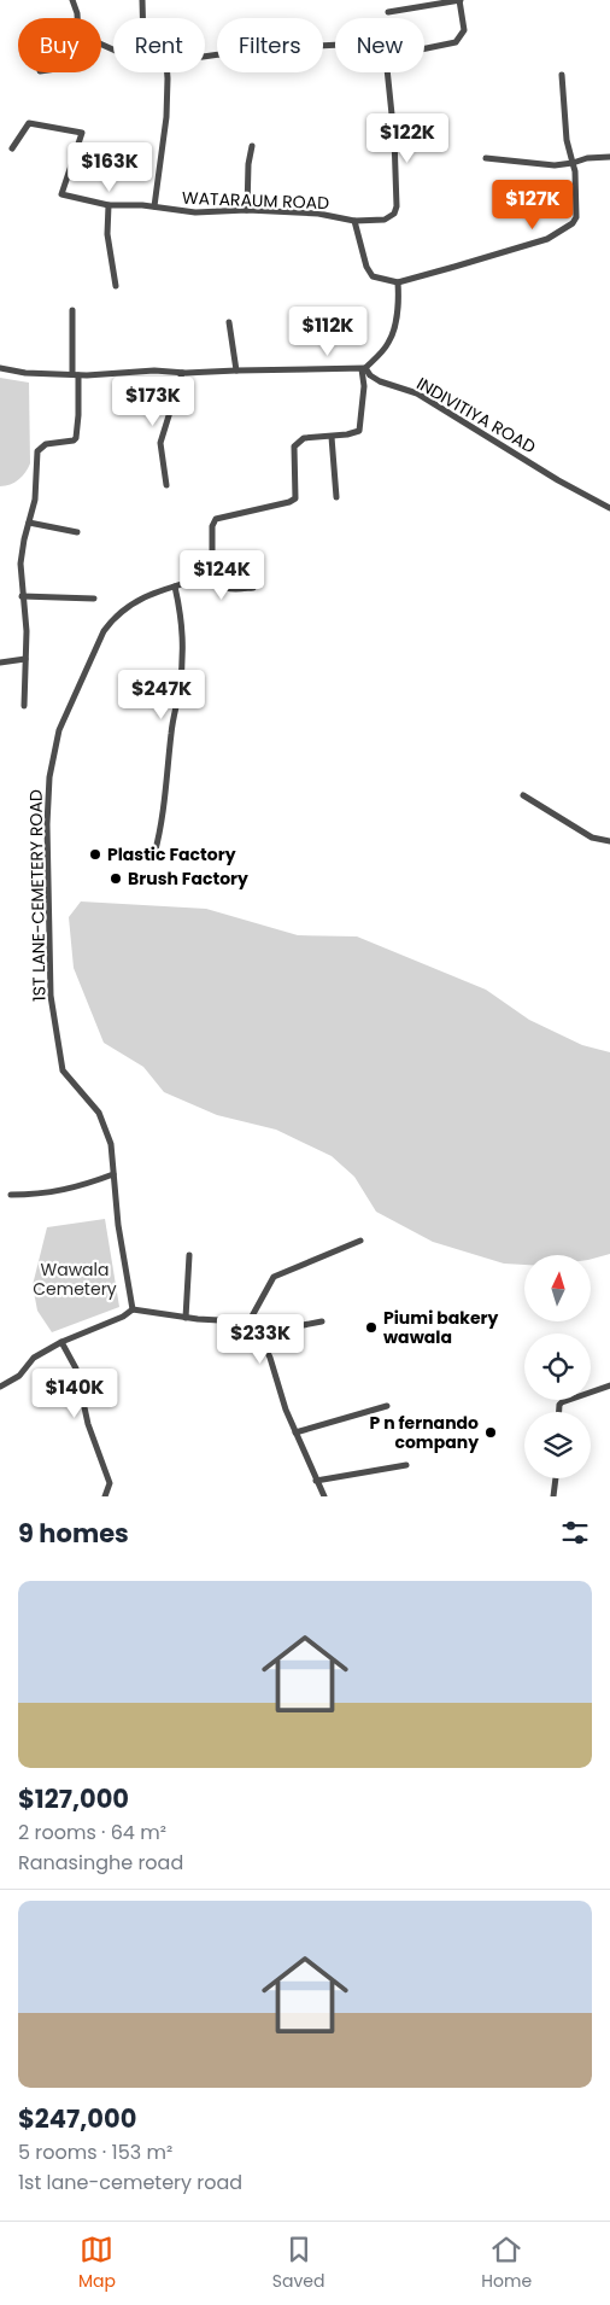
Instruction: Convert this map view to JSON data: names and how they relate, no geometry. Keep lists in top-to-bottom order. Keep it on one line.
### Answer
{"streets":{"street":["WATARAUM ROAD","INDIVITIYA ROAD","1ST LANE-CEMETERY ROAD"]},"parks":["Wawala Cemetery"],"places":["Plastic Factory","Brush Factory","Piumi bakery wawala","P n fernando company"],"north":"top","page":{"chip":["Buy","Rent","Filters","New"],"price":["$122K","$163K","$127K","$112K","$173K","$124K","$247K","$233K","$140K"],"heading":"9 homes","list":[{"name":"$127,000","note":"2 rooms · 64 m² · Ranasinghe road"},{"name":"$247,000","note":"5 rooms · 153 m² · 1st lane-cemetery road"}],"tabs":["Map","Saved","Home"]}}
